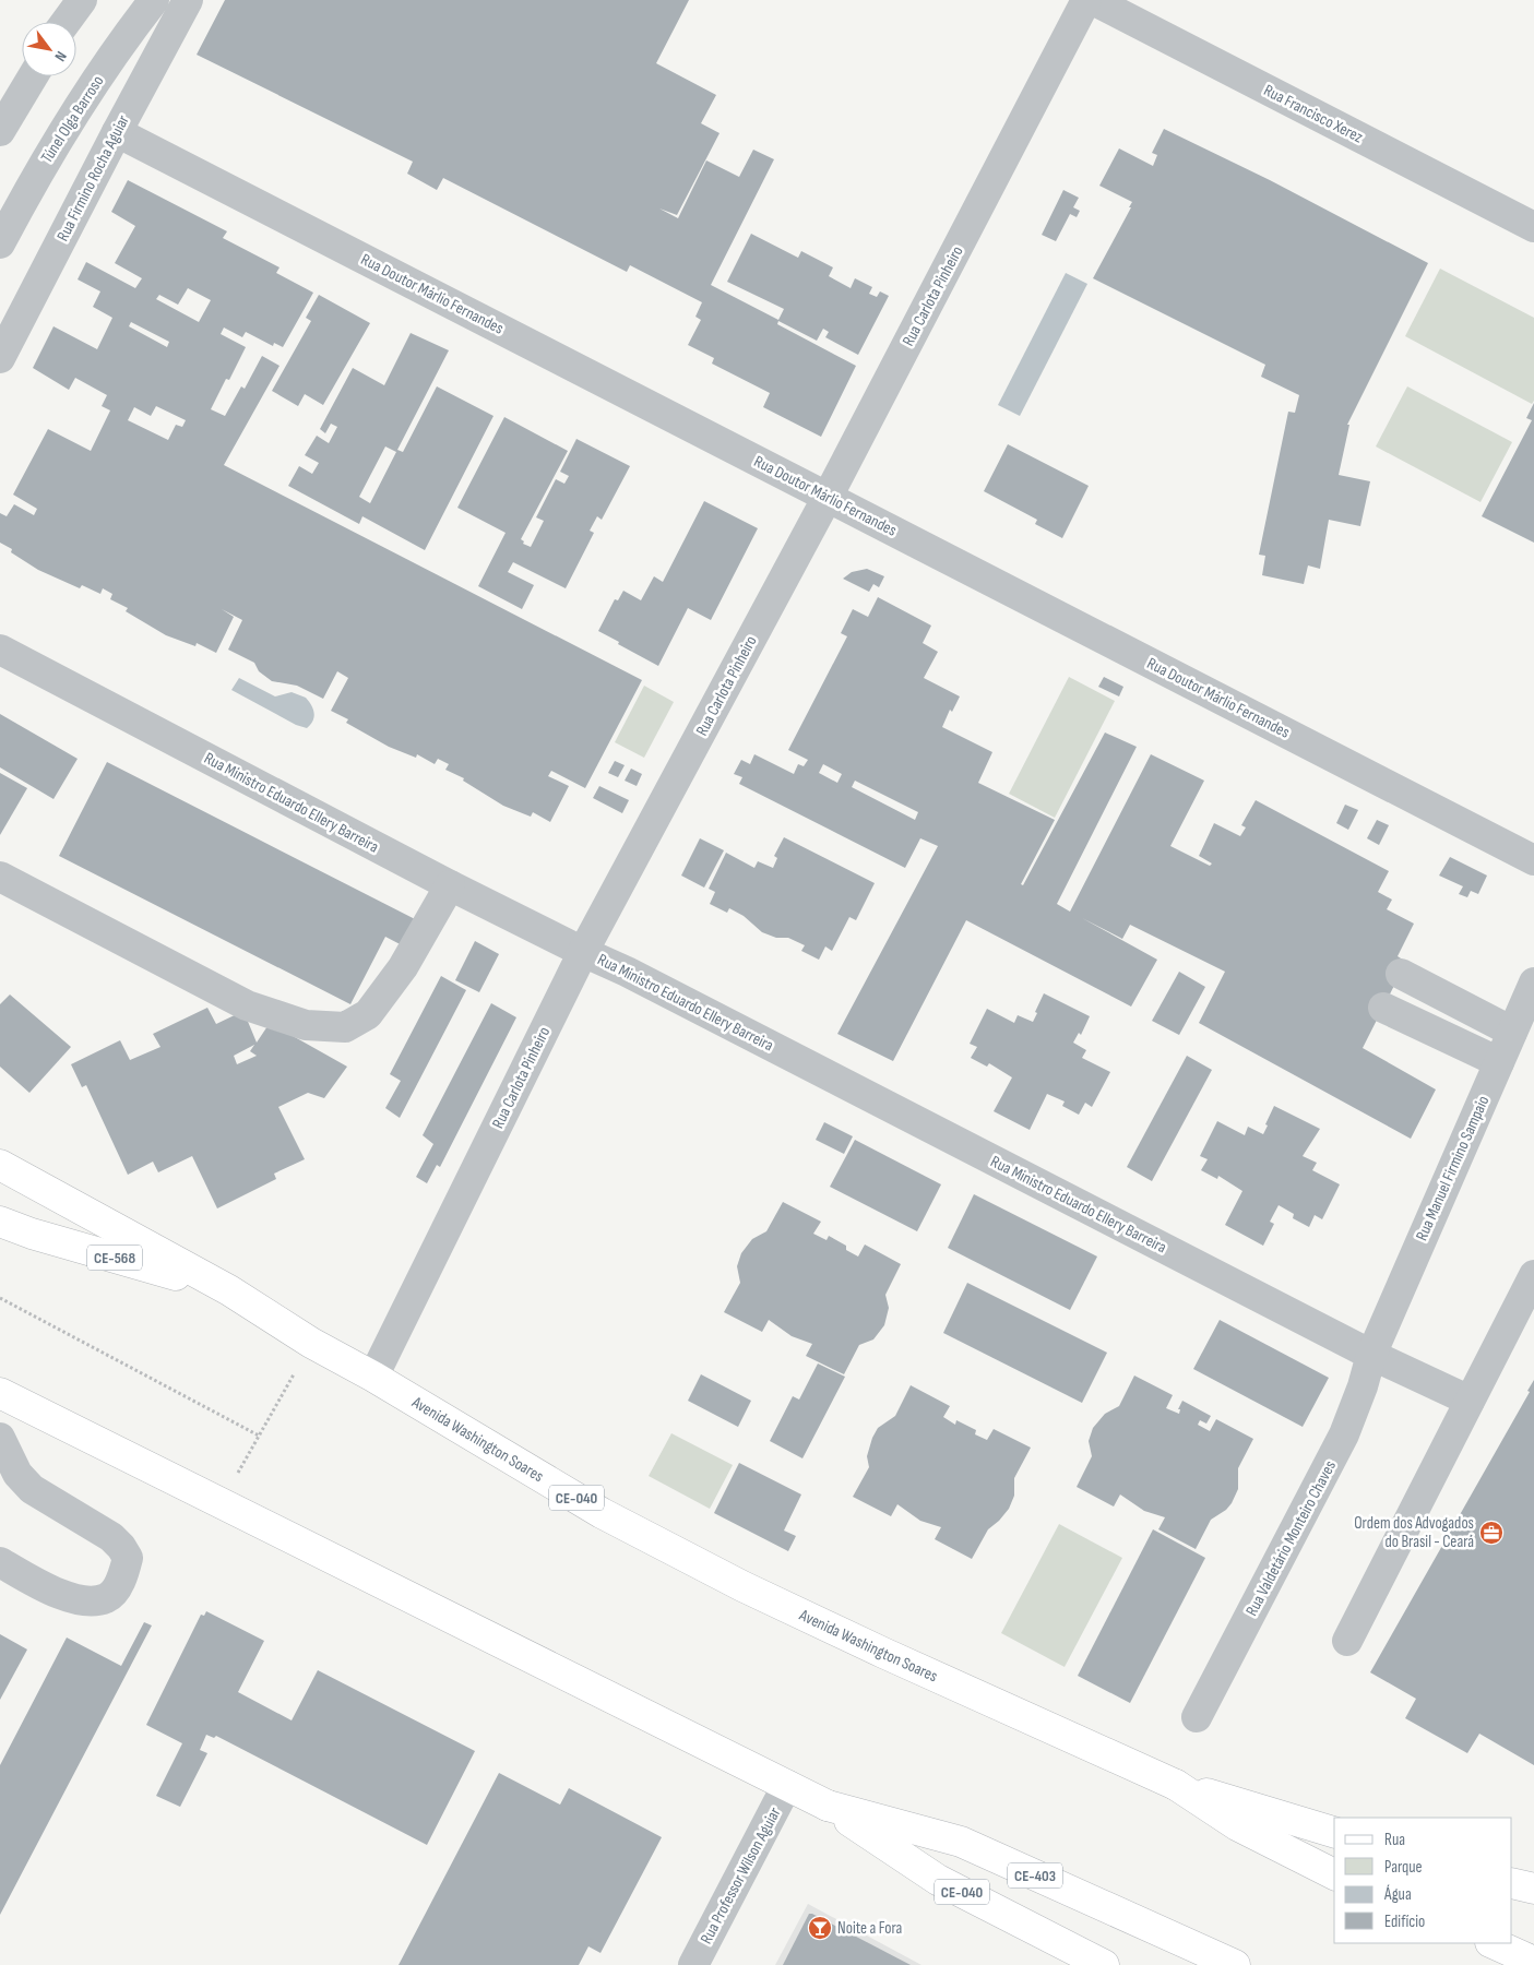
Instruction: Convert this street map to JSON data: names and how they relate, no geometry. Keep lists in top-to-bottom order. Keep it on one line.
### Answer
{"streets":{"main road":["CE-568","Avenida Washington Soares","CE-040","CE-403"],"street":["Rua Francisco Xerez","Túnel Olga Barroso","Rua Firmino Rocha Aguiar","Rua Doutor Márlio Fernandes","Rua Carlota Pinheiro","Rua Ministro Eduardo Ellery Barreira","Rua Manuel Firmino Sampaio","Rua Valdetário Monteiro Chaves","Rua Professor Wilson Aguiar"]},"crossings":[["Rua Firmino Rocha Aguiar","Rua Doutor Márlio Fernandes"],["Rua Doutor Márlio Fernandes","Rua Carlota Pinheiro"],["Rua Carlota Pinheiro","Rua Ministro Eduardo Ellery Barreira"],["Rua Carlota Pinheiro","Avenida Washington Soares"],["Rua Ministro Eduardo Ellery Barreira","Rua Manuel Firmino Sampaio"],["Rua Ministro Eduardo Ellery Barreira","Rua Valdetário Monteiro Chaves"],["Rua Manuel Firmino Sampaio","Rua Valdetário Monteiro Chaves"],["CE-568","Avenida Washington Soares"],["CE-040","Rua Professor Wilson Aguiar"],["CE-040","CE-403"]],"places":{"office":["Ordem dos Advogados do Brasil - Ceará"],"bar":["Noite a Fora"]},"legend":["Rua","Parque","Água","Edifício"],"north":"bottom right"}
